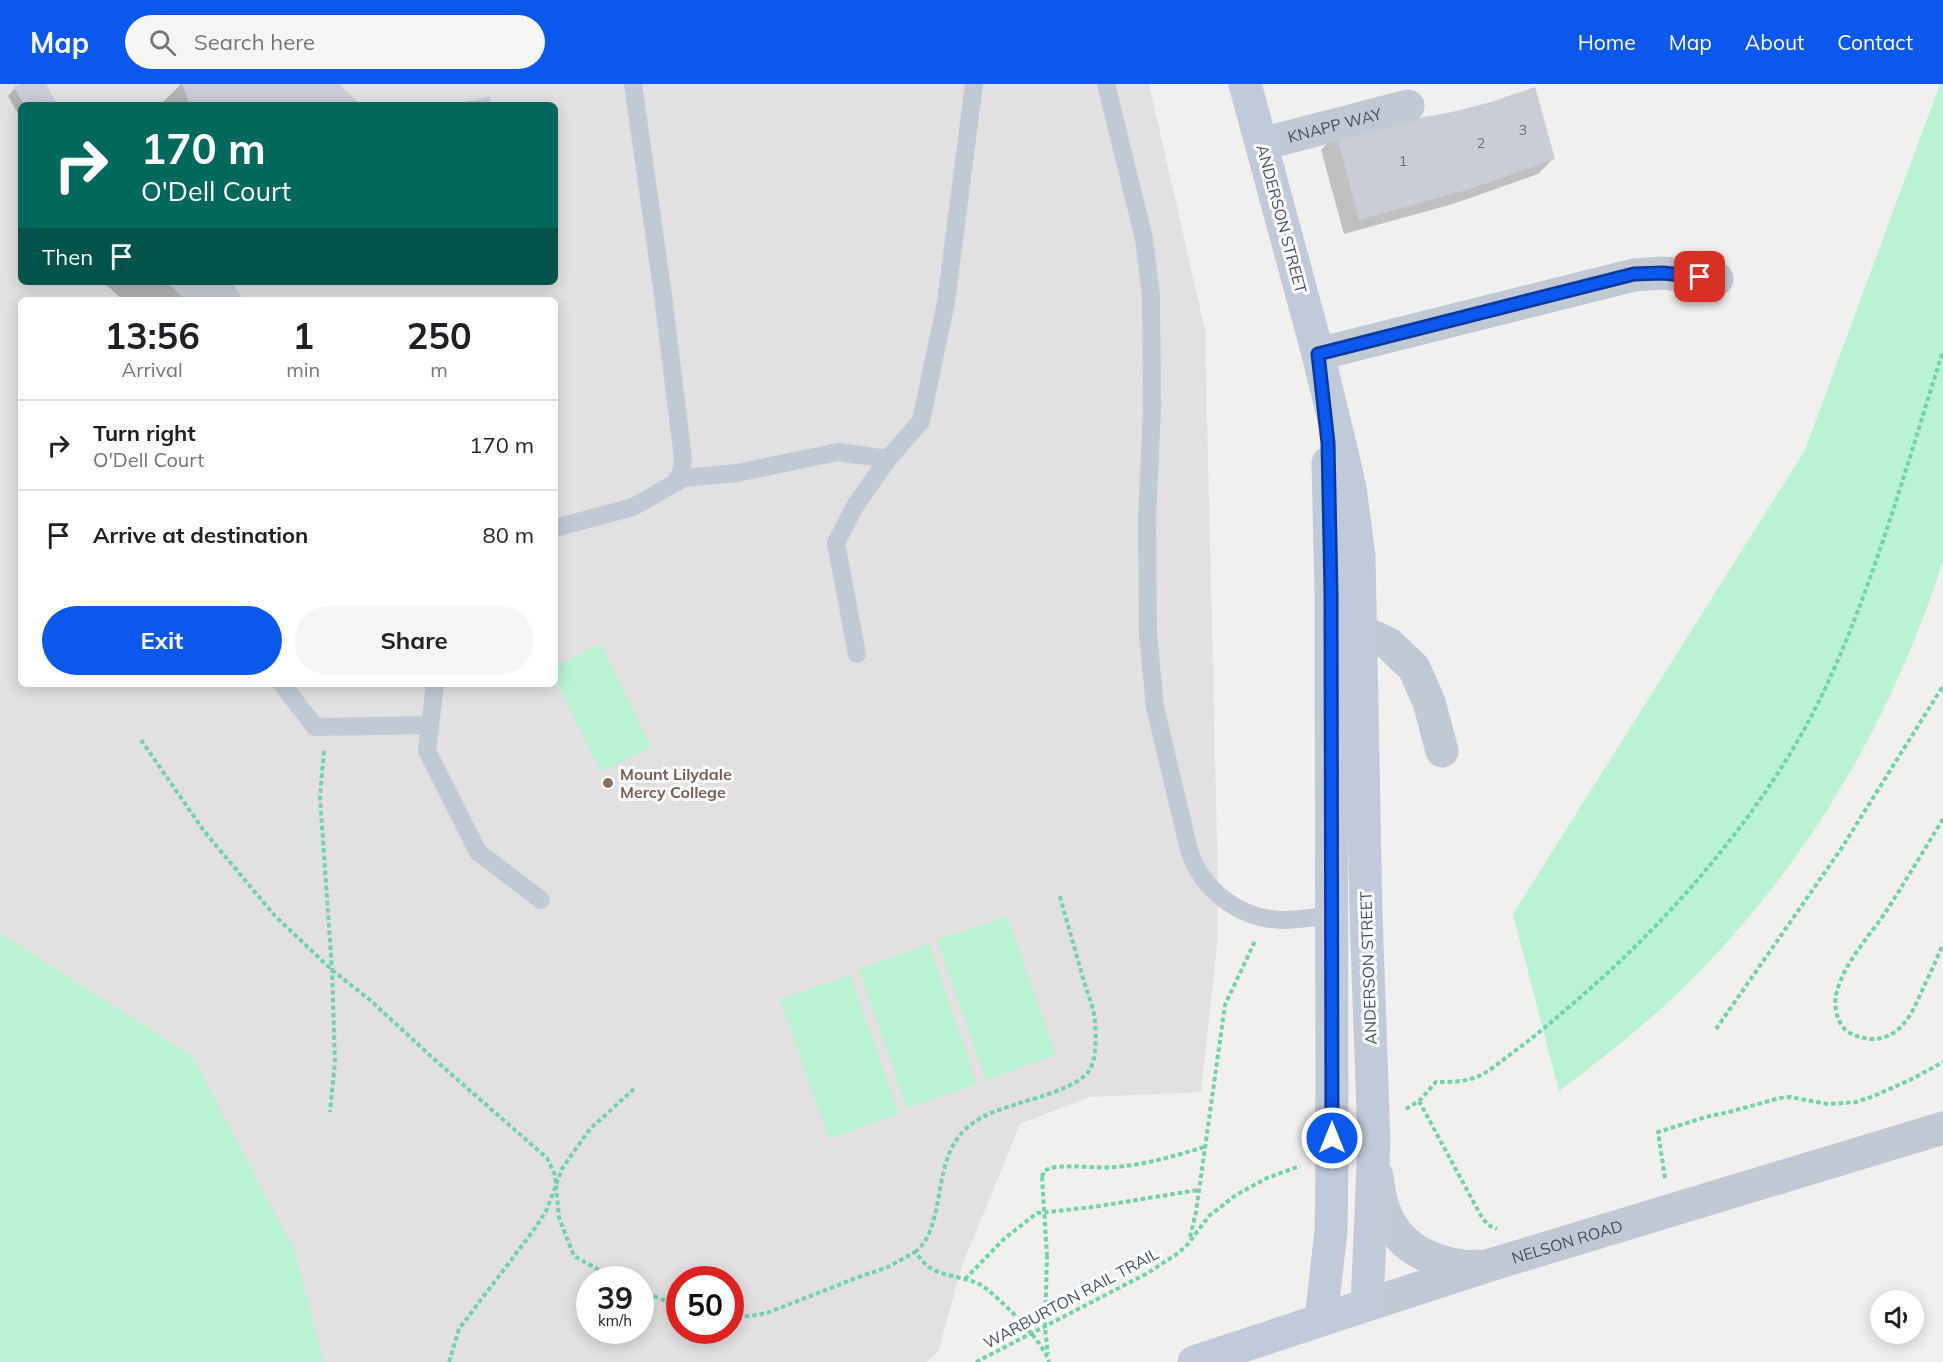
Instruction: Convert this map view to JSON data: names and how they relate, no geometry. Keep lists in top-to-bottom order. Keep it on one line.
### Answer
{"streets":{"main road":["ANDERSON STREET","NELSON ROAD"],"street":["KNAPP WAY"],"path":["WARBURTON RAIL TRAIL"]},"crossings":[["KNAPP WAY","ANDERSON STREET"],["ANDERSON STREET","NELSON ROAD"]],"places":["Mount Lilydale Mercy College"],"house_numbers":["3","2","1"],"page":{"header":"Map","search":"Search here","nav":["Home","Map","About","Contact"],"turn":["170 m","O'Dell Court"],"then":"Then","eta":["13:56","Arrival","1","min","250","m"],"list":[{"name":"Turn right","note":"O'Dell Court","value":"170 m"},{"name":"Arrive at destination","value":"80 m"}],"buttons":["Exit","Share"],"speed":"39 km/h","limit":"50"}}
